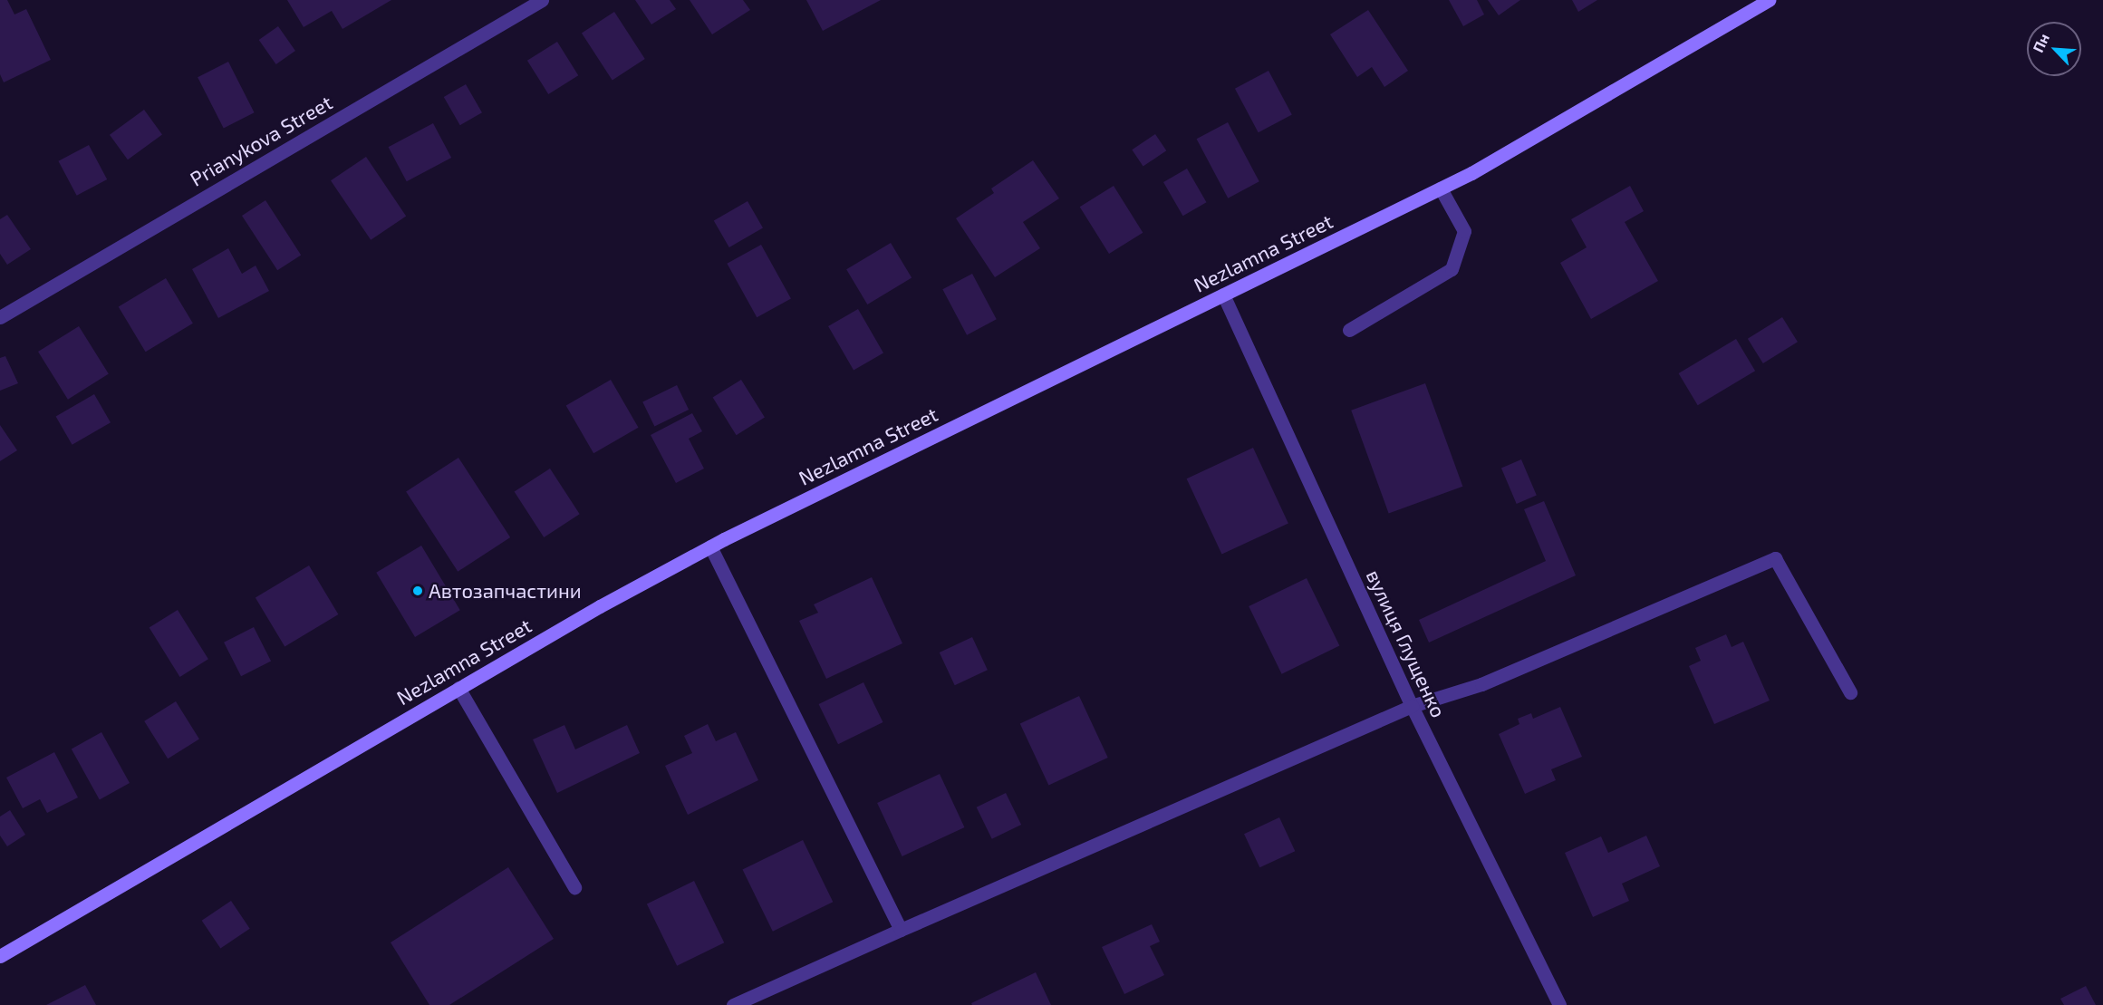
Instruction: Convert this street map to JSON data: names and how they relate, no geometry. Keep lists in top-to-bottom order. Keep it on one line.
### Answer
{"streets":{"street":["Prianykova Street","Nezlamna Street","вулиця Глущенко"]},"crossings":[["Nezlamna Street","вулиця Глущенко"]],"places":["Автозапчастини"],"north":"top left"}
